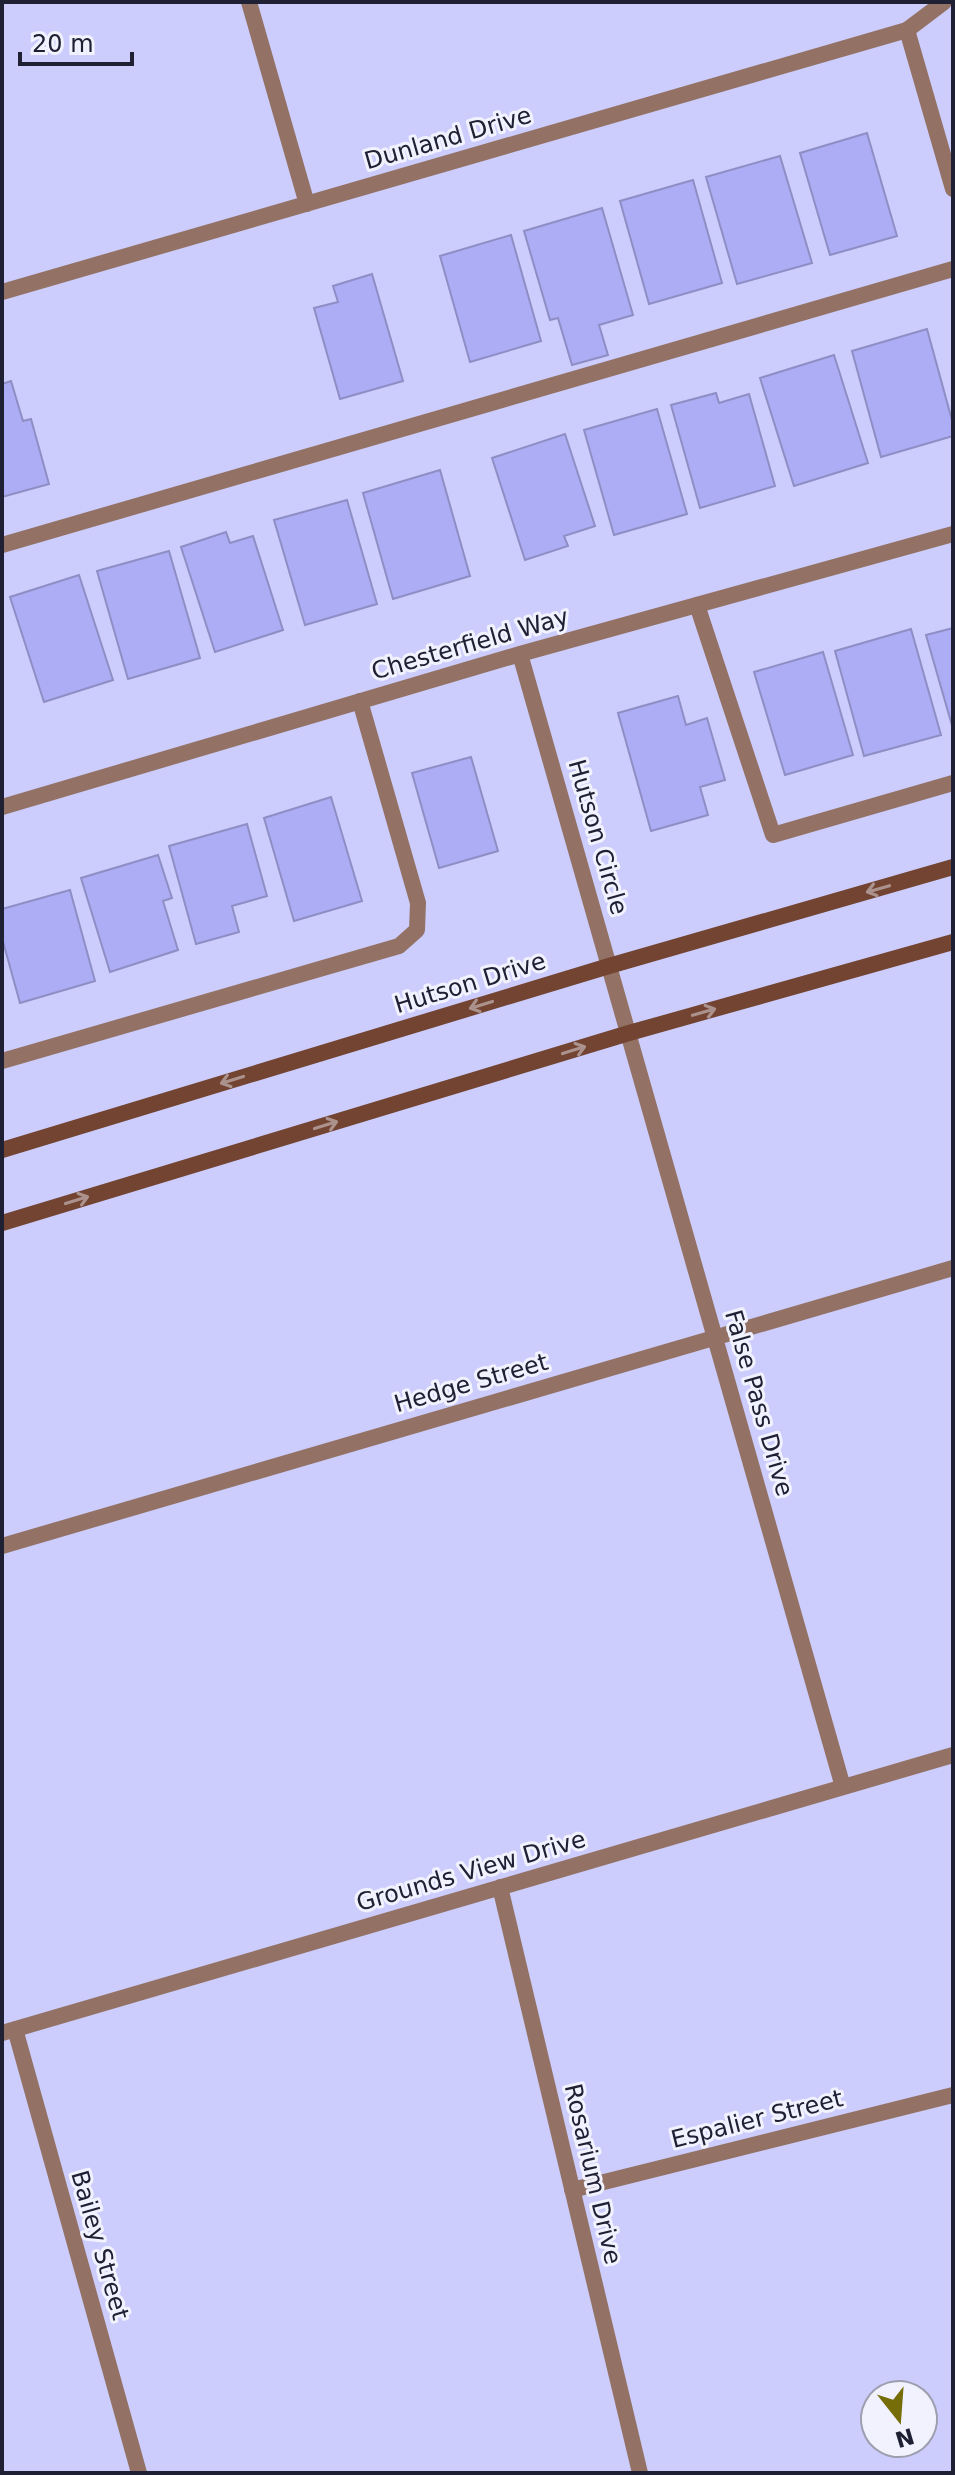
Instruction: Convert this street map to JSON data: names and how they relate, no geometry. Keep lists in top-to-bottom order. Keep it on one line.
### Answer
{"streets":{"street":["Dunland Drive","Chesterfield Way","Hutson Circle","Hutson Drive","Hedge Street","False Pass Drive","Grounds View Drive","Espalier Street","Rosarium Drive","Bailey Street"]},"crossings":[["Chesterfield Way","Hutson Circle"],["Hutson Circle","Hutson Drive"],["Hutson Circle","False Pass Drive"],["Hedge Street","False Pass Drive"],["False Pass Drive","Grounds View Drive"],["Grounds View Drive","Rosarium Drive"],["Grounds View Drive","Bailey Street"],["Espalier Street","Rosarium Drive"]],"scale_bar":"20 m","north":"bottom"}
